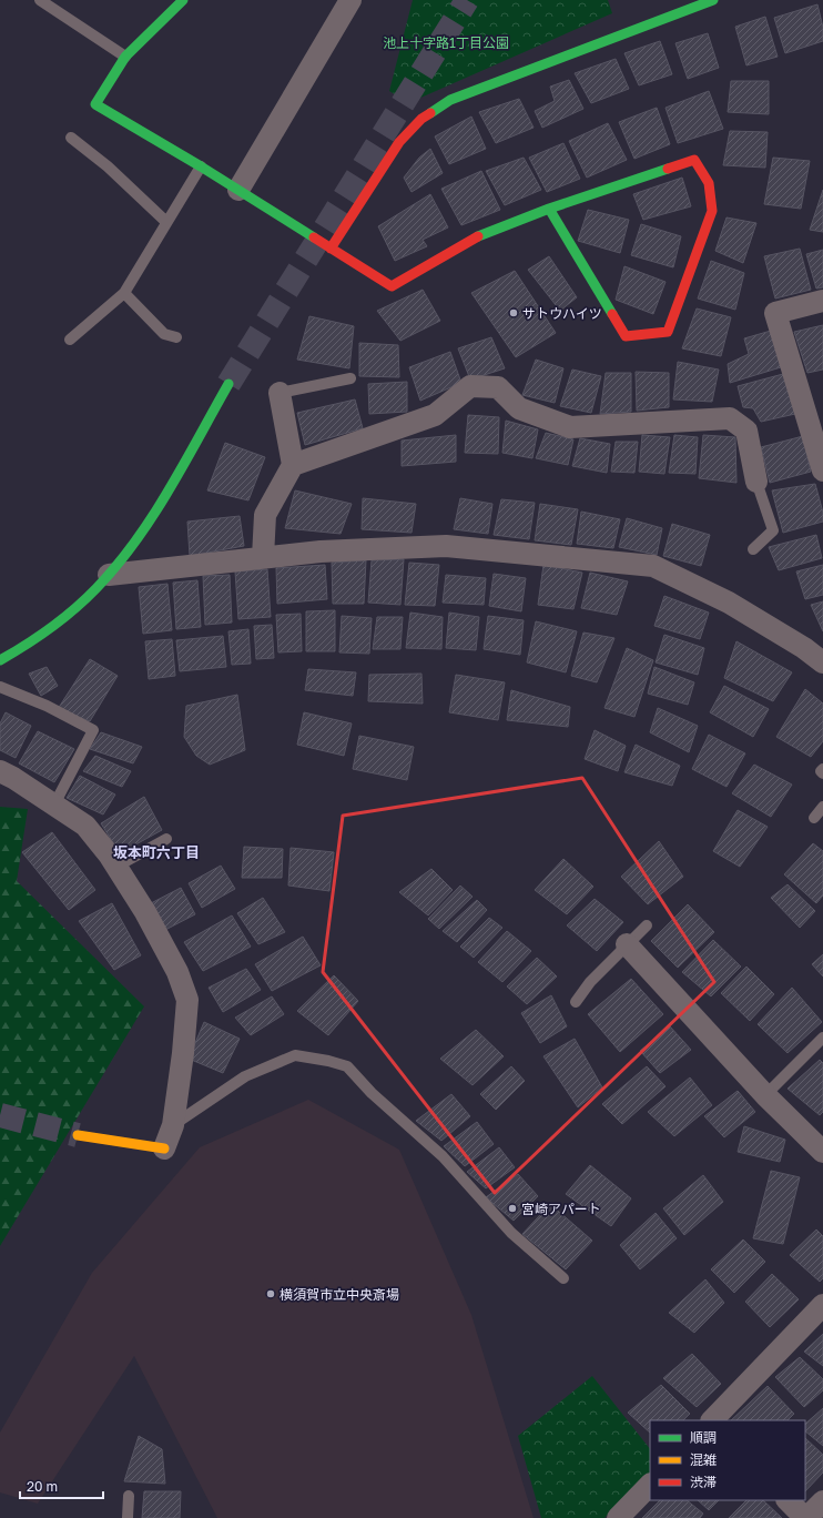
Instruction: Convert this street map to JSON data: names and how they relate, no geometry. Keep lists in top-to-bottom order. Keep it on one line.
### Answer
{"districts":["坂本町六丁目"],"parks":["池上十字路1丁目公園"],"places":["サトウハイツ","宮崎アパート","横須賀市立中央斎場"],"legend":["順調","混雑","渋滞"],"scale_bar":"20 m"}
